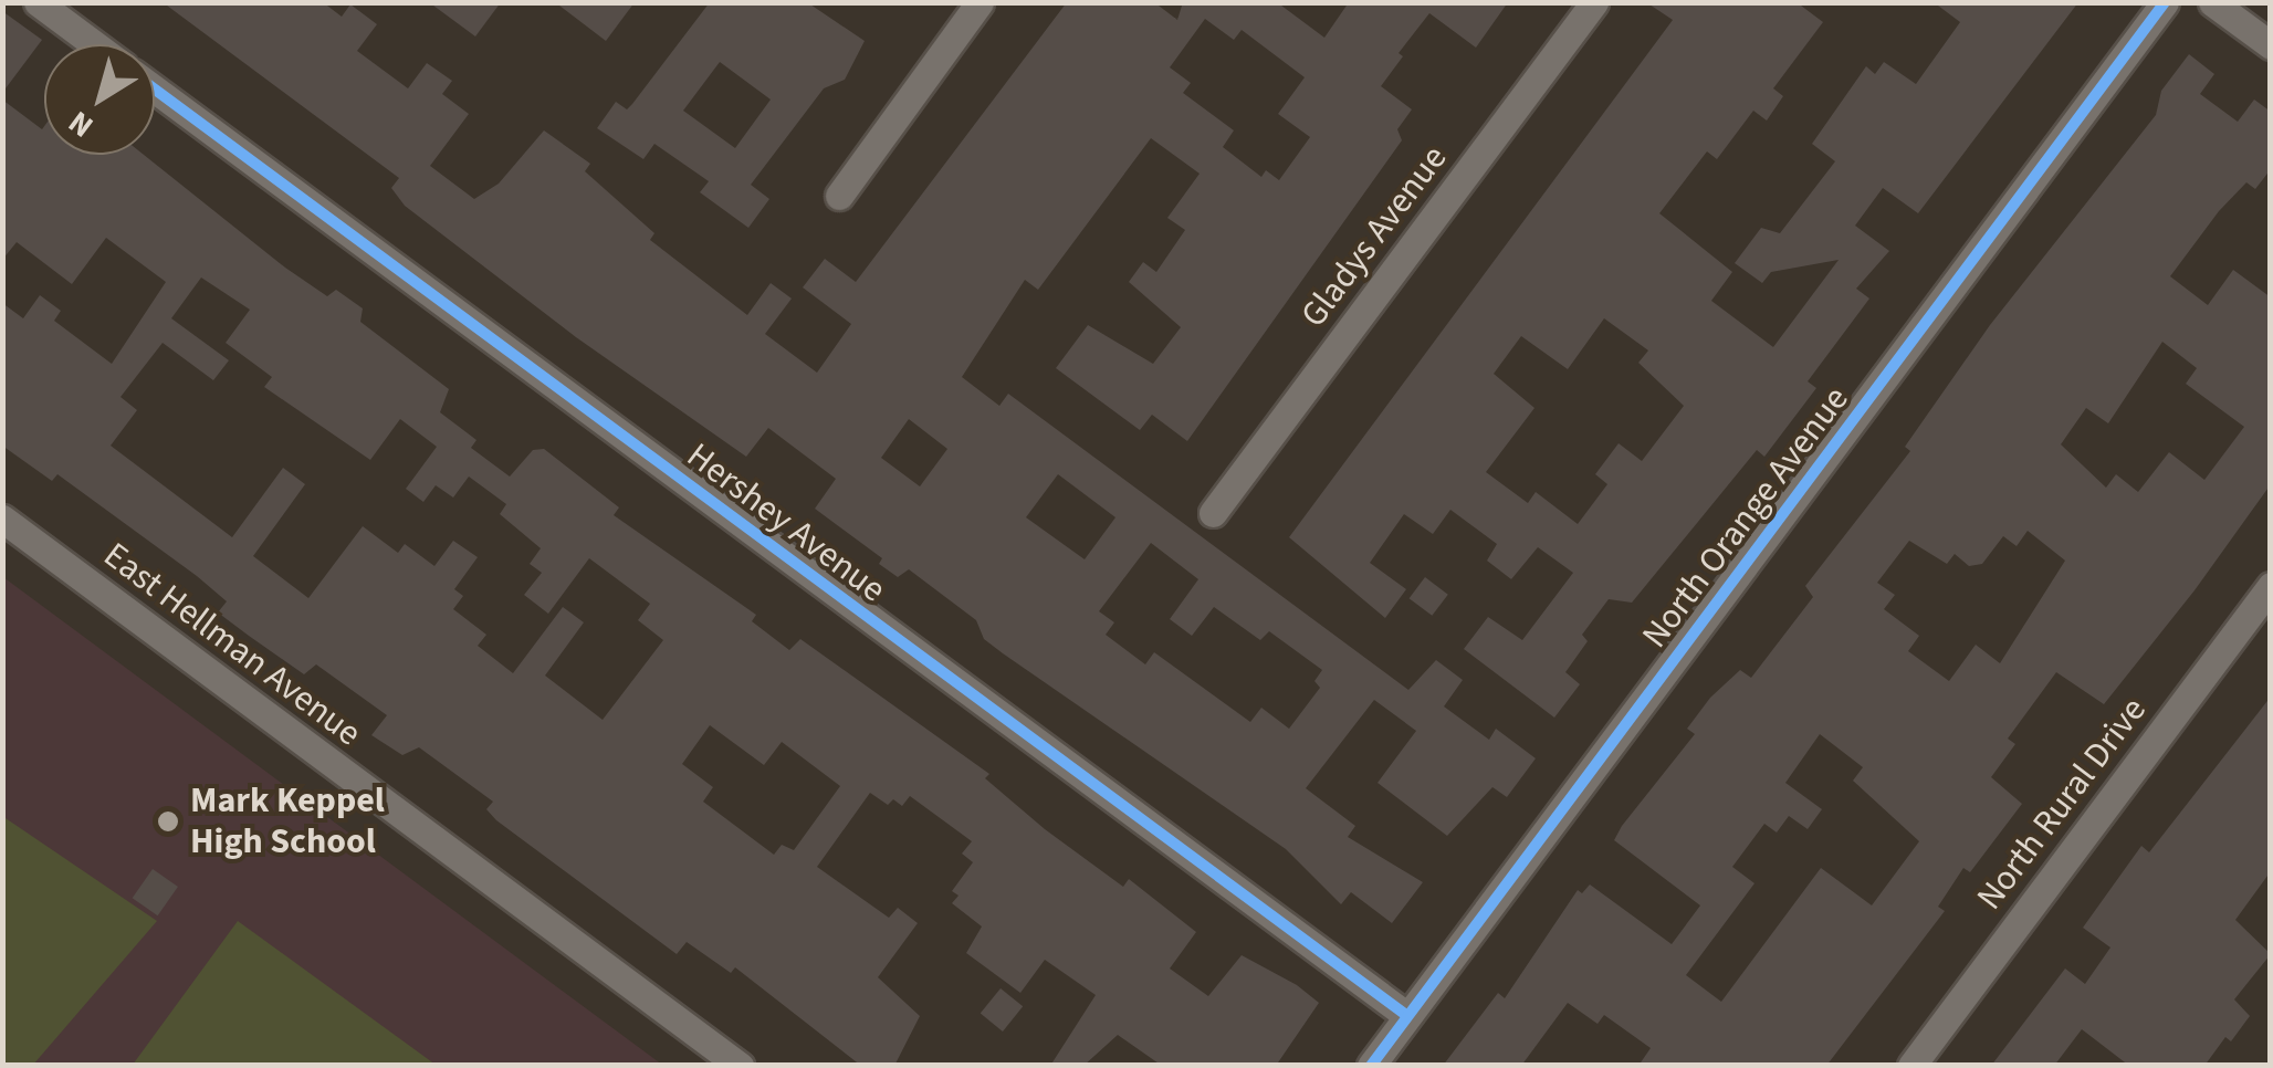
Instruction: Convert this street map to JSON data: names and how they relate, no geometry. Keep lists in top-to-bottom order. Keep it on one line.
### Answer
{"streets":{"street":["Gladys Avenue","North Orange Avenue","Hershey Avenue","East Hellman Avenue","North Rural Drive"]},"crossings":[["North Orange Avenue","Hershey Avenue"]],"places":["Mark Keppel High School"],"north":"bottom left"}
